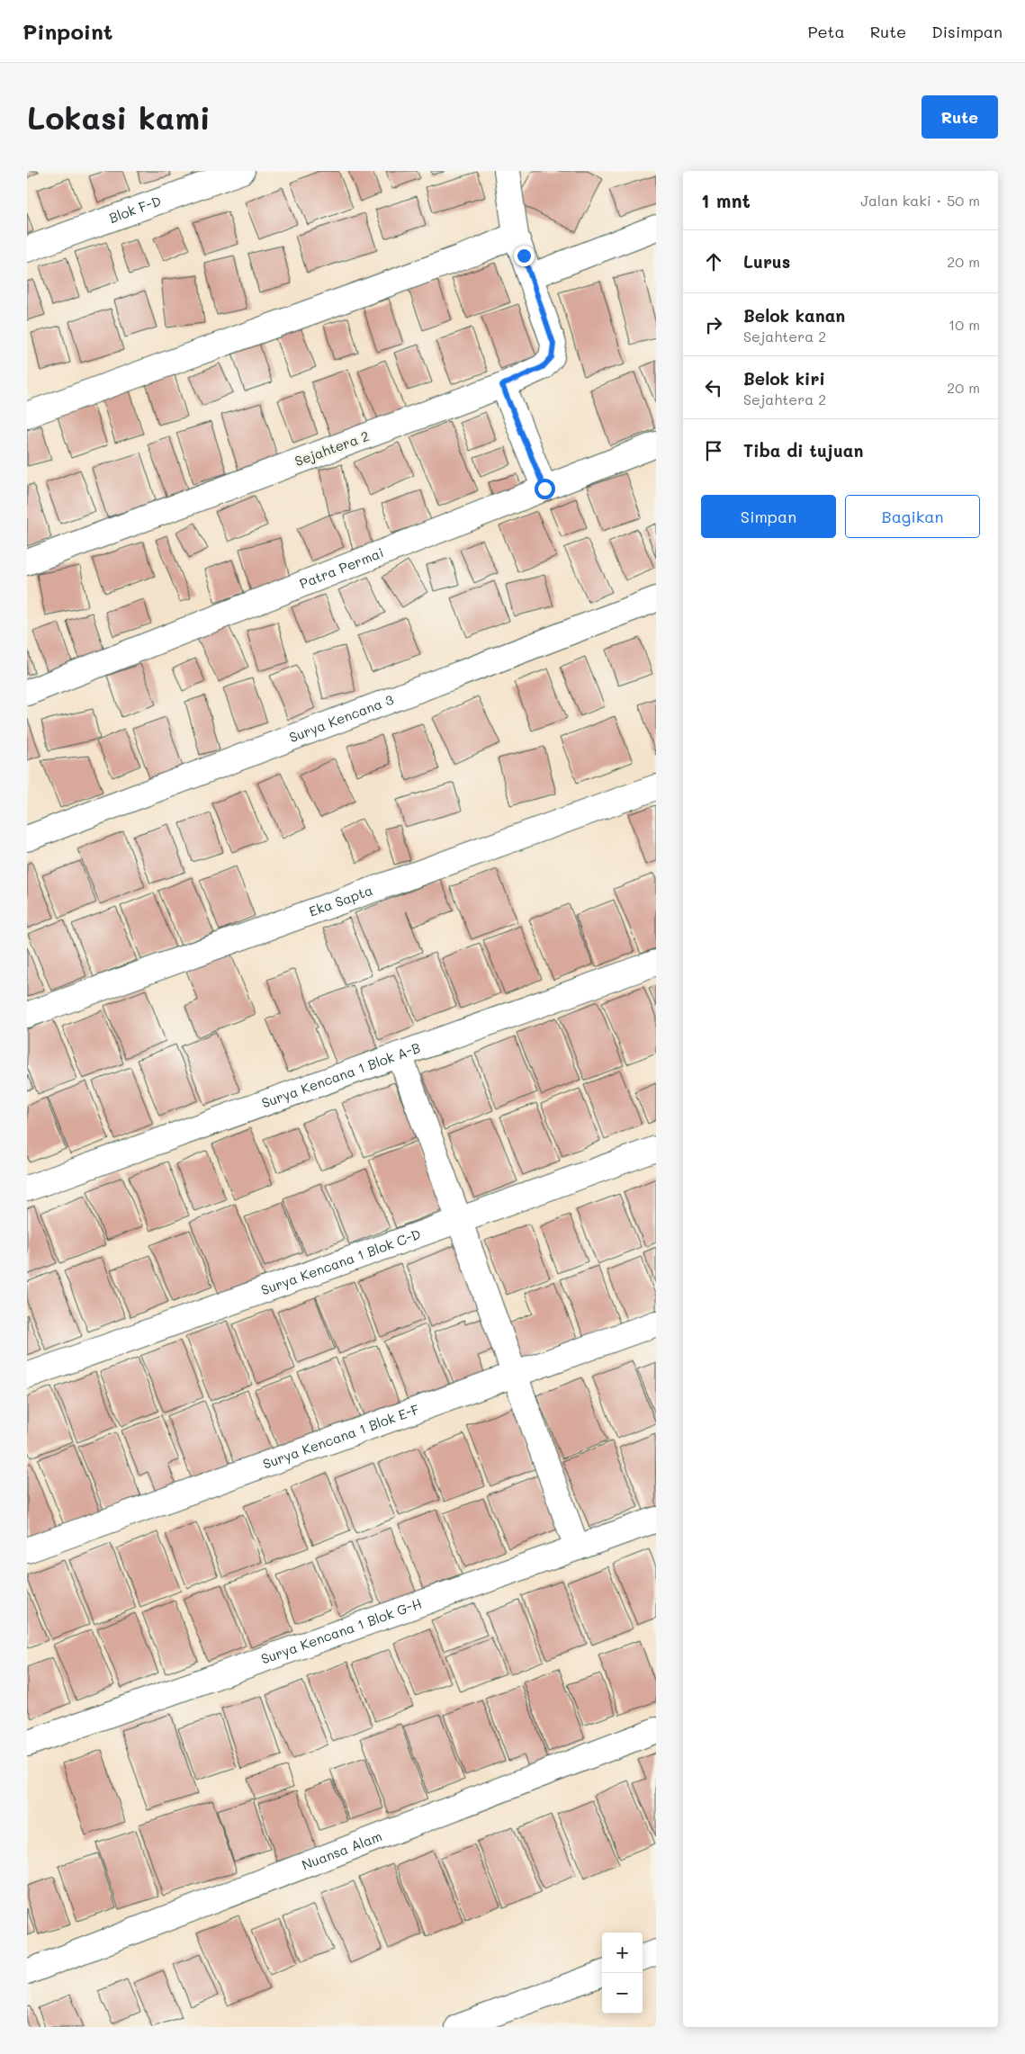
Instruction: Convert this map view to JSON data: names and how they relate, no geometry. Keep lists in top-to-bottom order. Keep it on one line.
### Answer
{"streets":{"street":["Blok F-D","Sejahtera 2","Patra Permai","Surya Kencana 3","Eka Sapta","Surya Kencana 1 Blok A-B","Surya Kencana 1 Blok C-D","Surya Kencana 1 Blok E-F","Surya Kencana 1 Blok G-H","Nuansa Alam"]},"page":{"header":"Pinpoint","nav":["Peta","Rute","Disimpan"],"buttons":["Rute",["Simpan","Bagikan"]],"title":"Lokasi kami","heading":["1 mnt","Jalan kaki · 50 m"],"list":[["Lurus","20 m"],["Belok kanan","Sejahtera 2","10 m"],["Belok kiri","Sejahtera 2","20 m"],"Tiba di tujuan"],"map_buttons":["+","−"]}}
